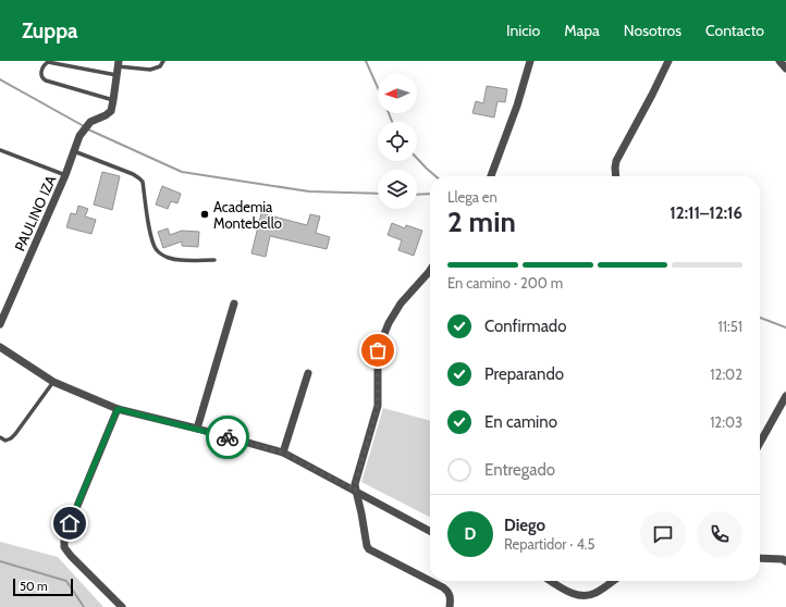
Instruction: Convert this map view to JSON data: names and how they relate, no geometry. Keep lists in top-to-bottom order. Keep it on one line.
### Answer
{"streets":{"street":["PAULINO IZA"]},"places":["Academia Montebello"],"scale_bar":"50 m","north":"left","page":{"header":"Zuppa","nav":["Inicio","Mapa","Nosotros","Contacto"],"heading":["2 min","Llega en","12:11–12:16"],"panel":["Diego","Repartidor · 4.5"],"bar":"En camino · 200 m","list":[["Confirmado","11:51"],["Preparando","12:02"],["En camino","12:03"],"Entregado"],"round":"D","scale":"50 m"}}
